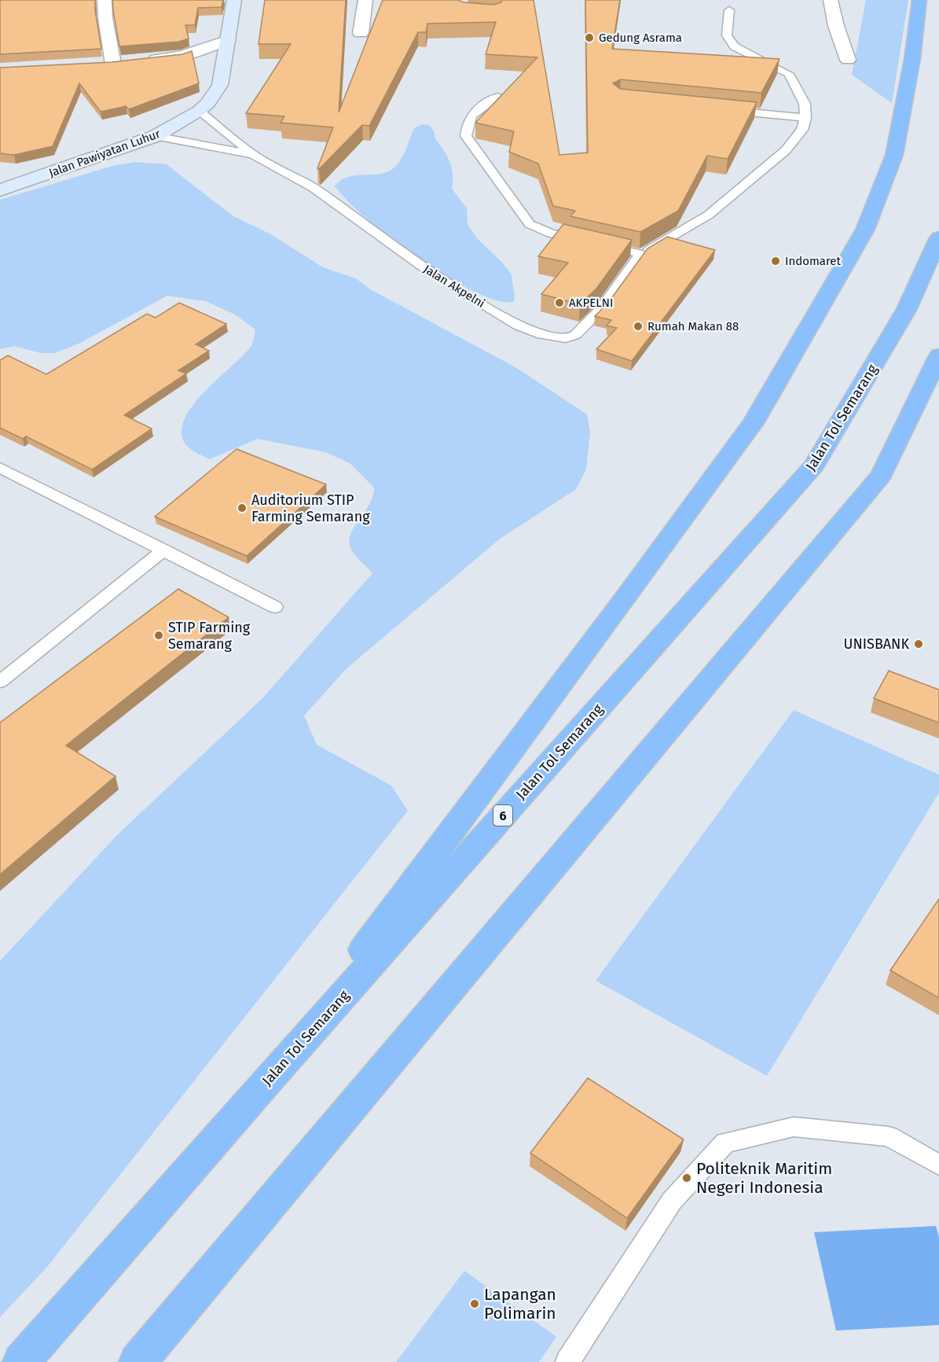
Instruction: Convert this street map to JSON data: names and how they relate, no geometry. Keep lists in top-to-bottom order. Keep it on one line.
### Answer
{"streets":{"highway":["Jalan Tol Semarang","6"],"main road":["Jalan Pawiyatan Luhur"],"lane":["Jalan Akpelni"]},"crossings":[["Jalan Pawiyatan Luhur","Jalan Akpelni"]],"places":["Gedung Asrama","Indomaret","AKPELNI","Rumah Makan 88","Auditorium STIP Farming Semarang","STIP Farming Semarang","UNISBANK","Politeknik Maritim Negeri Indonesia","Lapangan Polimarin"]}
